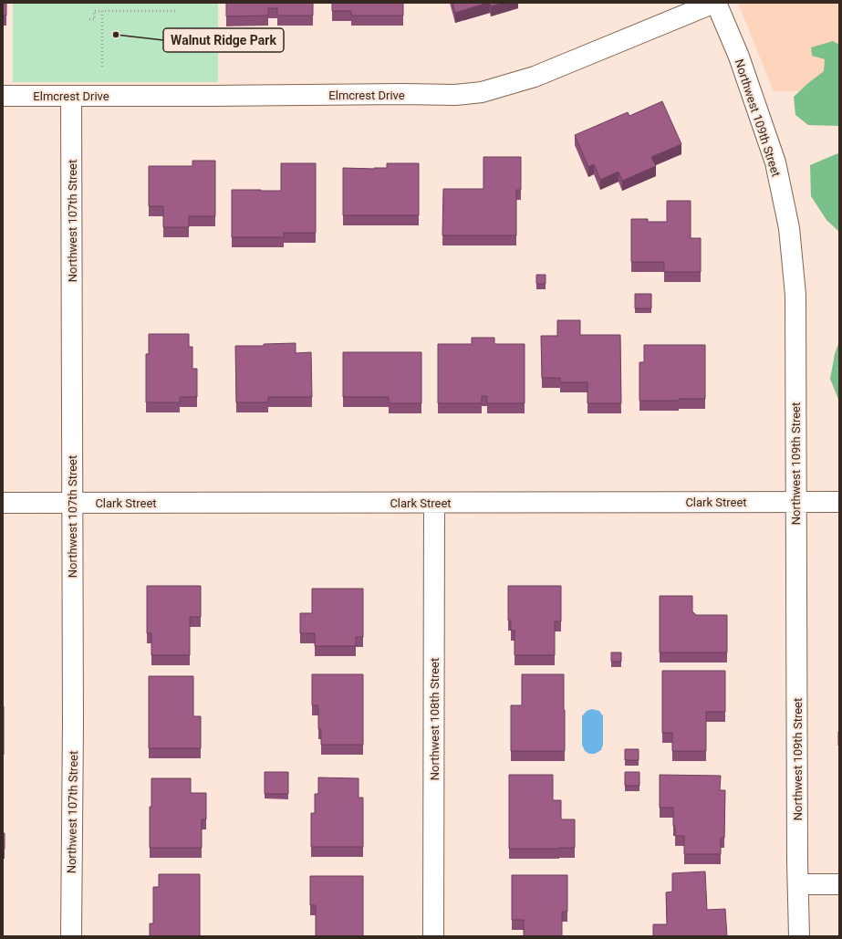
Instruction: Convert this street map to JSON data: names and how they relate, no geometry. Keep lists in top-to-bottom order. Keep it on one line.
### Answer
{"streets":{"street":["Elmcrest Drive","Northwest 109th Street","Northwest 107th Street","Clark Street","Northwest 108th Street"]},"crossings":[["Elmcrest Drive","Northwest 109th Street"],["Elmcrest Drive","Northwest 107th Street"],["Northwest 109th Street","Clark Street"],["Northwest 107th Street","Clark Street"],["Clark Street","Northwest 108th Street"]],"places":["Walnut Ridge Park"]}
